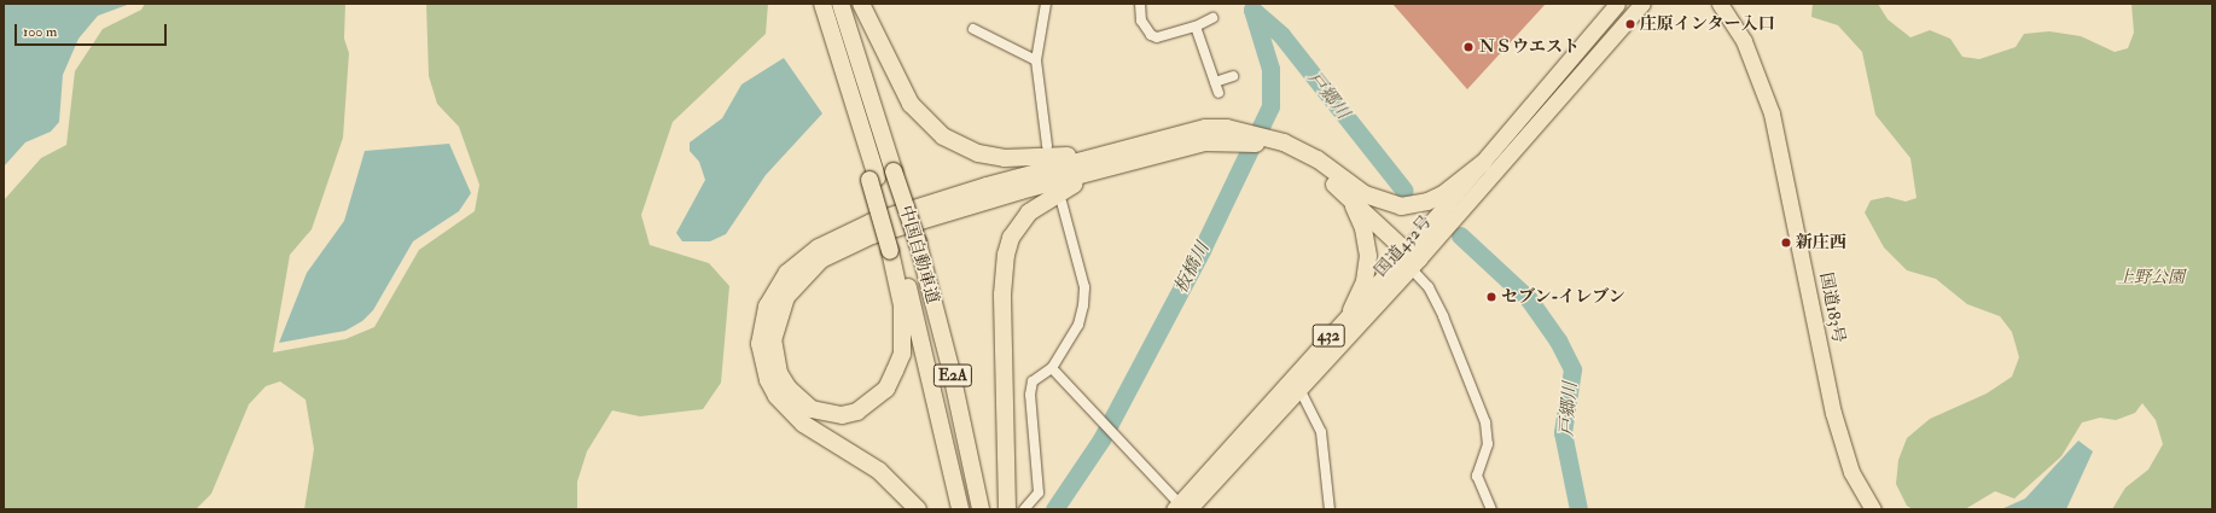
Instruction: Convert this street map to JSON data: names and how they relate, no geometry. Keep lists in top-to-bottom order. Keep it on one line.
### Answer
{"streets":{"highway":["国道432号","中国自動車道","国道183号","432","E2A"]},"water":["戸郷川","板橋川"],"parks":["上野公園"],"places":["庄原インター入口","ＮＳウエスト","新庄西","セブン-イレブン"],"scale_bar":"100 m"}
